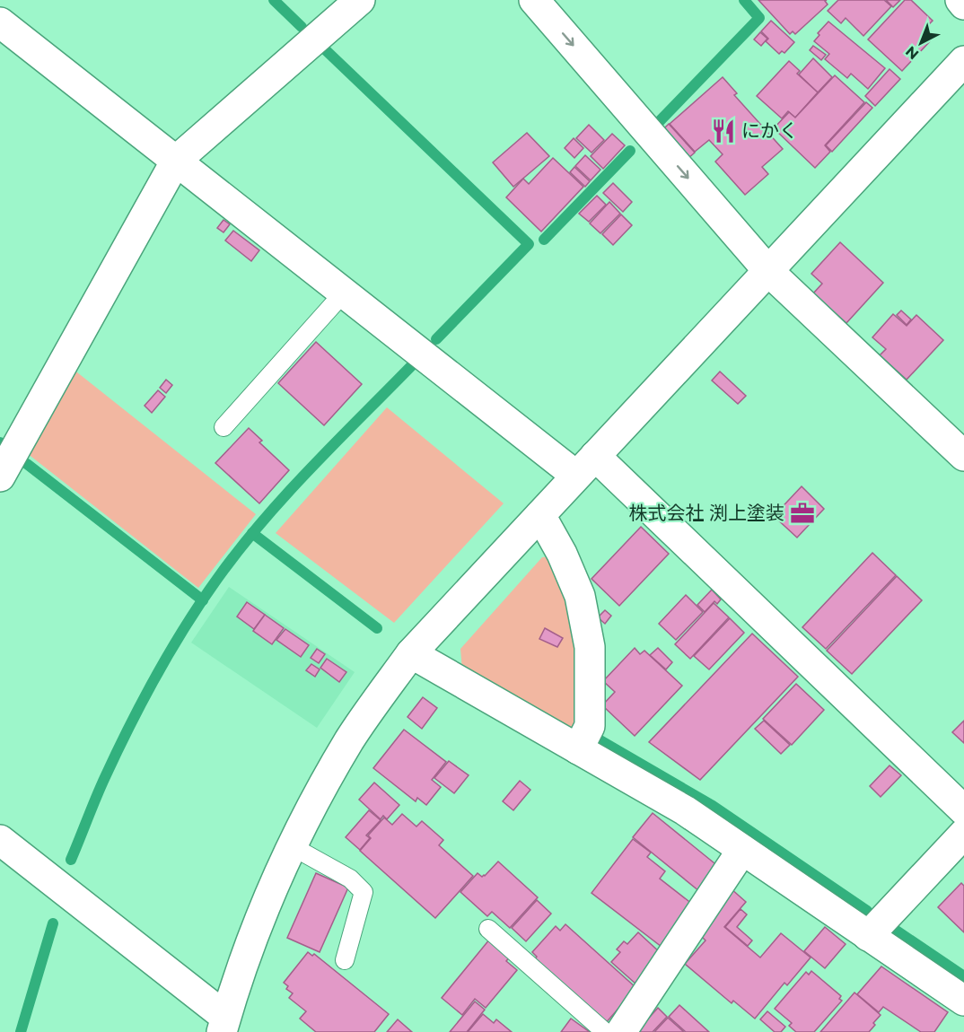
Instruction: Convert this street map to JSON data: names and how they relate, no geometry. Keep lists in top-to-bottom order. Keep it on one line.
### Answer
{"places":{"restaurant":["にかく"],"office":["株式会社 渕上塗装"]},"north":"bottom left"}
